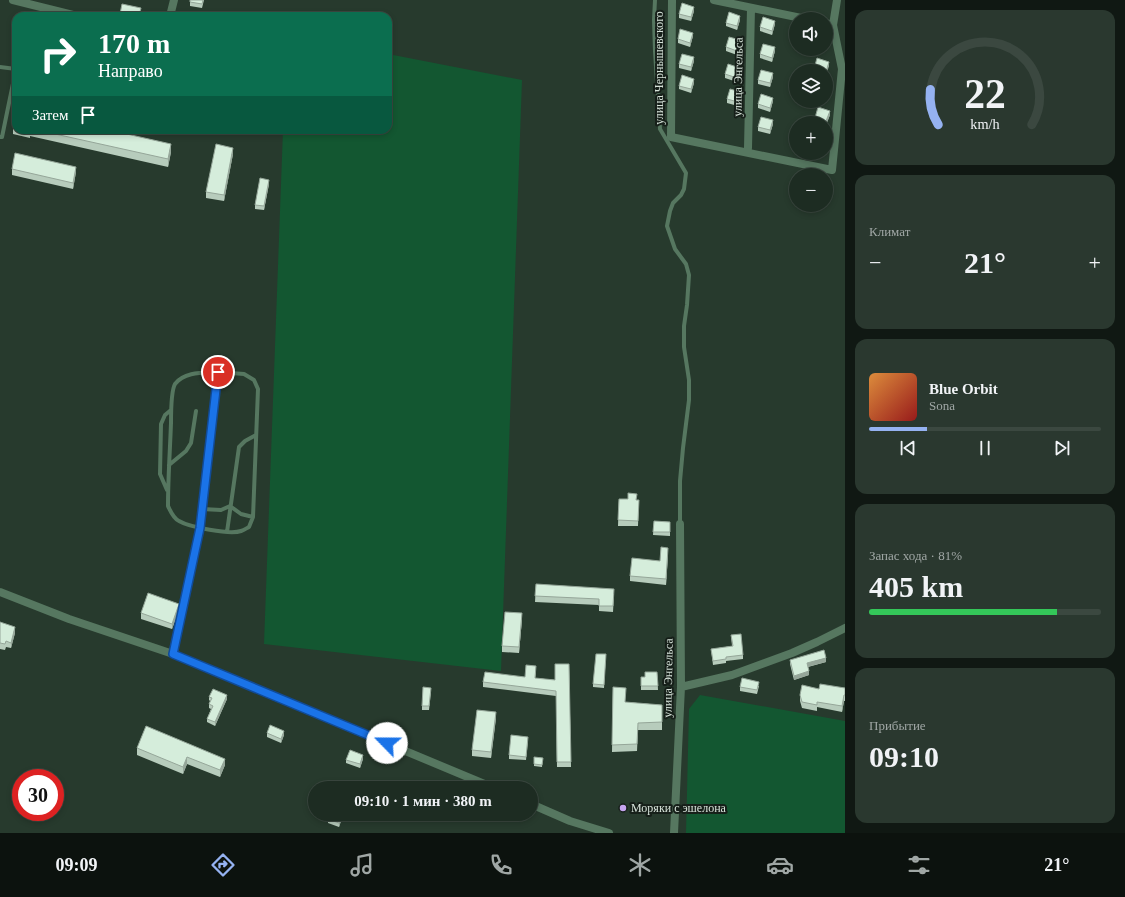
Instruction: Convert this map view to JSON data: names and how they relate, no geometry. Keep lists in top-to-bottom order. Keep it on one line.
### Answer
{"streets":{"street":["улица Чернышевского","улица Энгельса"]},"places":["Моряки с эшелона"],"page":{"map_buttons":["+","−"],"turn":["170 m","Направо"],"then":"Затем","tile":["Климат",["Запас хода · 81%","405 km"],["Прибытие","09:10"]],"heat":["−","21°","+"],"song":["Blue Orbit","Sona"],"limit":"30","trip":"09:10 · 1 мин · 380 m","tabs":["09:09","21°"],"gauge":["22","km/h"]}}
